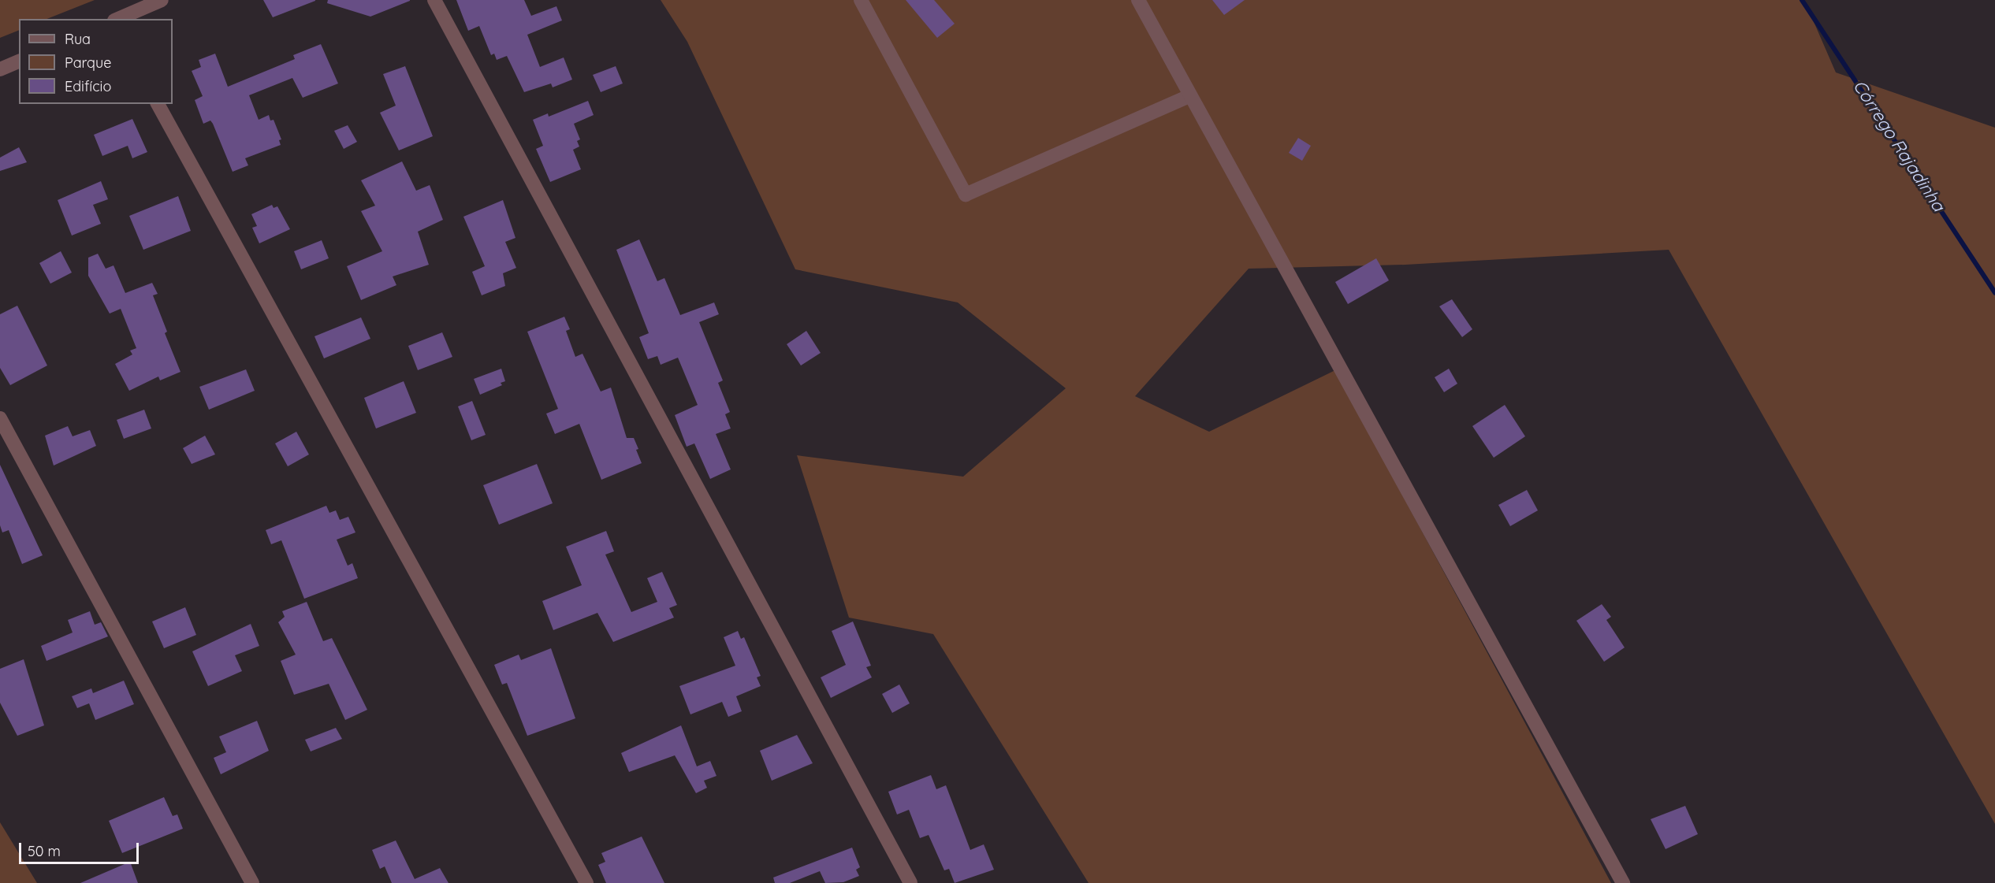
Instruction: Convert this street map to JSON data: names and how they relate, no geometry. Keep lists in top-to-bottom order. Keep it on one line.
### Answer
{"water":["Córrego Rajadinha"],"legend":["Rua","Parque","Edifício"],"scale_bar":"50 m"}
